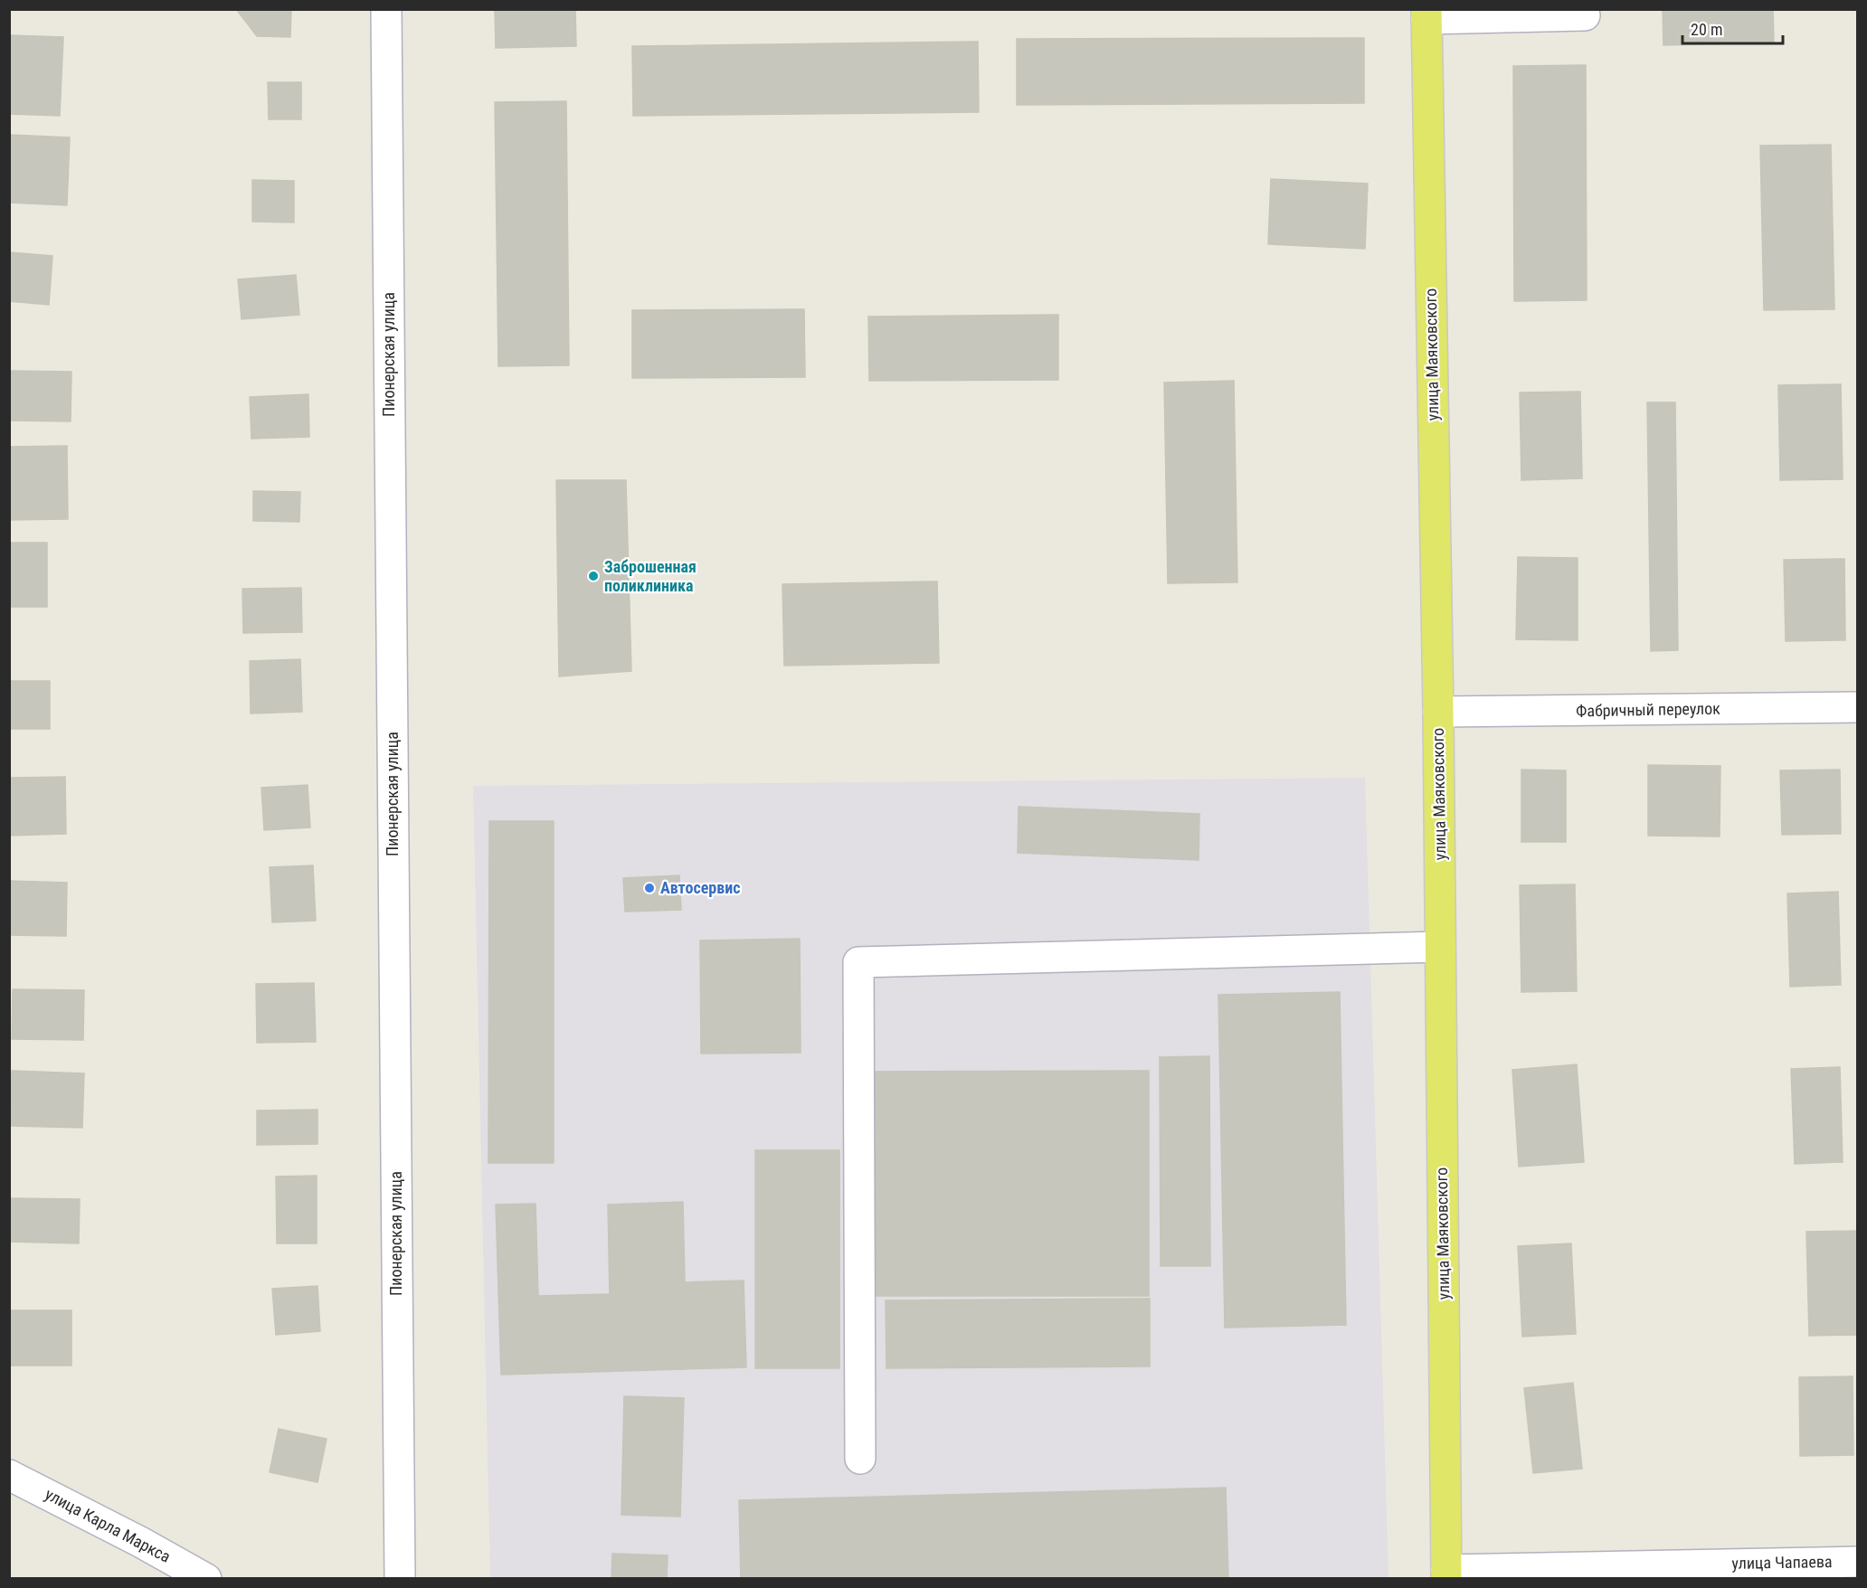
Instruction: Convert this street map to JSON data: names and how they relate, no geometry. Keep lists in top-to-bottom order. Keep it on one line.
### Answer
{"streets":{"main road":["улица Маяковского"],"street":["Пионерская улица","Фабричный переулок","улица Карла Маркса","улица Чапаева"]},"crossings":[["улица Маяковского","Фабричный переулок"],["улица Маяковского","улица Чапаева"]],"places":["Заброшенная поликлиника","Автосервис"],"scale_bar":"20 m"}
